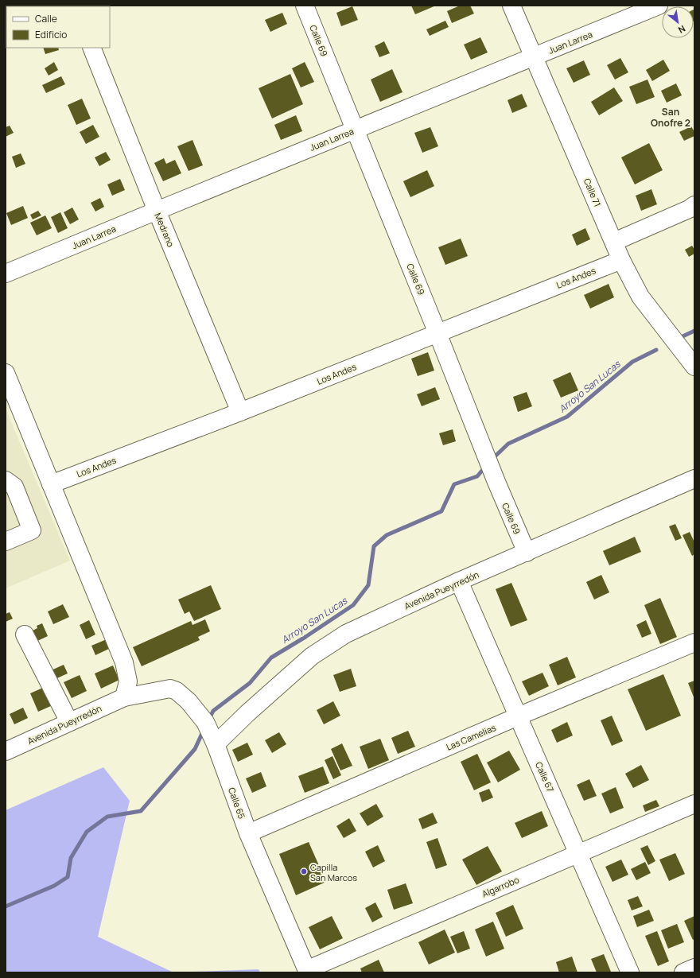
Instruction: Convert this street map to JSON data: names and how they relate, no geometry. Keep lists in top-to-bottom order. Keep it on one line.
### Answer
{"streets":{"street":["Calle 69","Juan Larrea","Calle 71","Medrano","Los Andes","Avenida Pueyrredón","Las Camelias","Calle 67","Calle 65","Algarrobo"]},"crossings":[["Calle 69","Juan Larrea"],["Calle 69","Los Andes"],["Calle 69","Avenida Pueyrredón"],["Juan Larrea","Calle 71"],["Juan Larrea","Medrano"],["Calle 71","Los Andes"],["Medrano","Los Andes"],["Avenida Pueyrredón","Calle 67"],["Avenida Pueyrredón","Calle 65"],["Las Camelias","Calle 67"],["Las Camelias","Calle 65"],["Calle 67","Algarrobo"],["Calle 65","Algarrobo"]],"districts":["San Onofre 2"],"water":["Arroyo San Lucas"],"places":["Capilla San Marcos"],"legend":["Calle","Edificio"],"north":"bottom right"}
